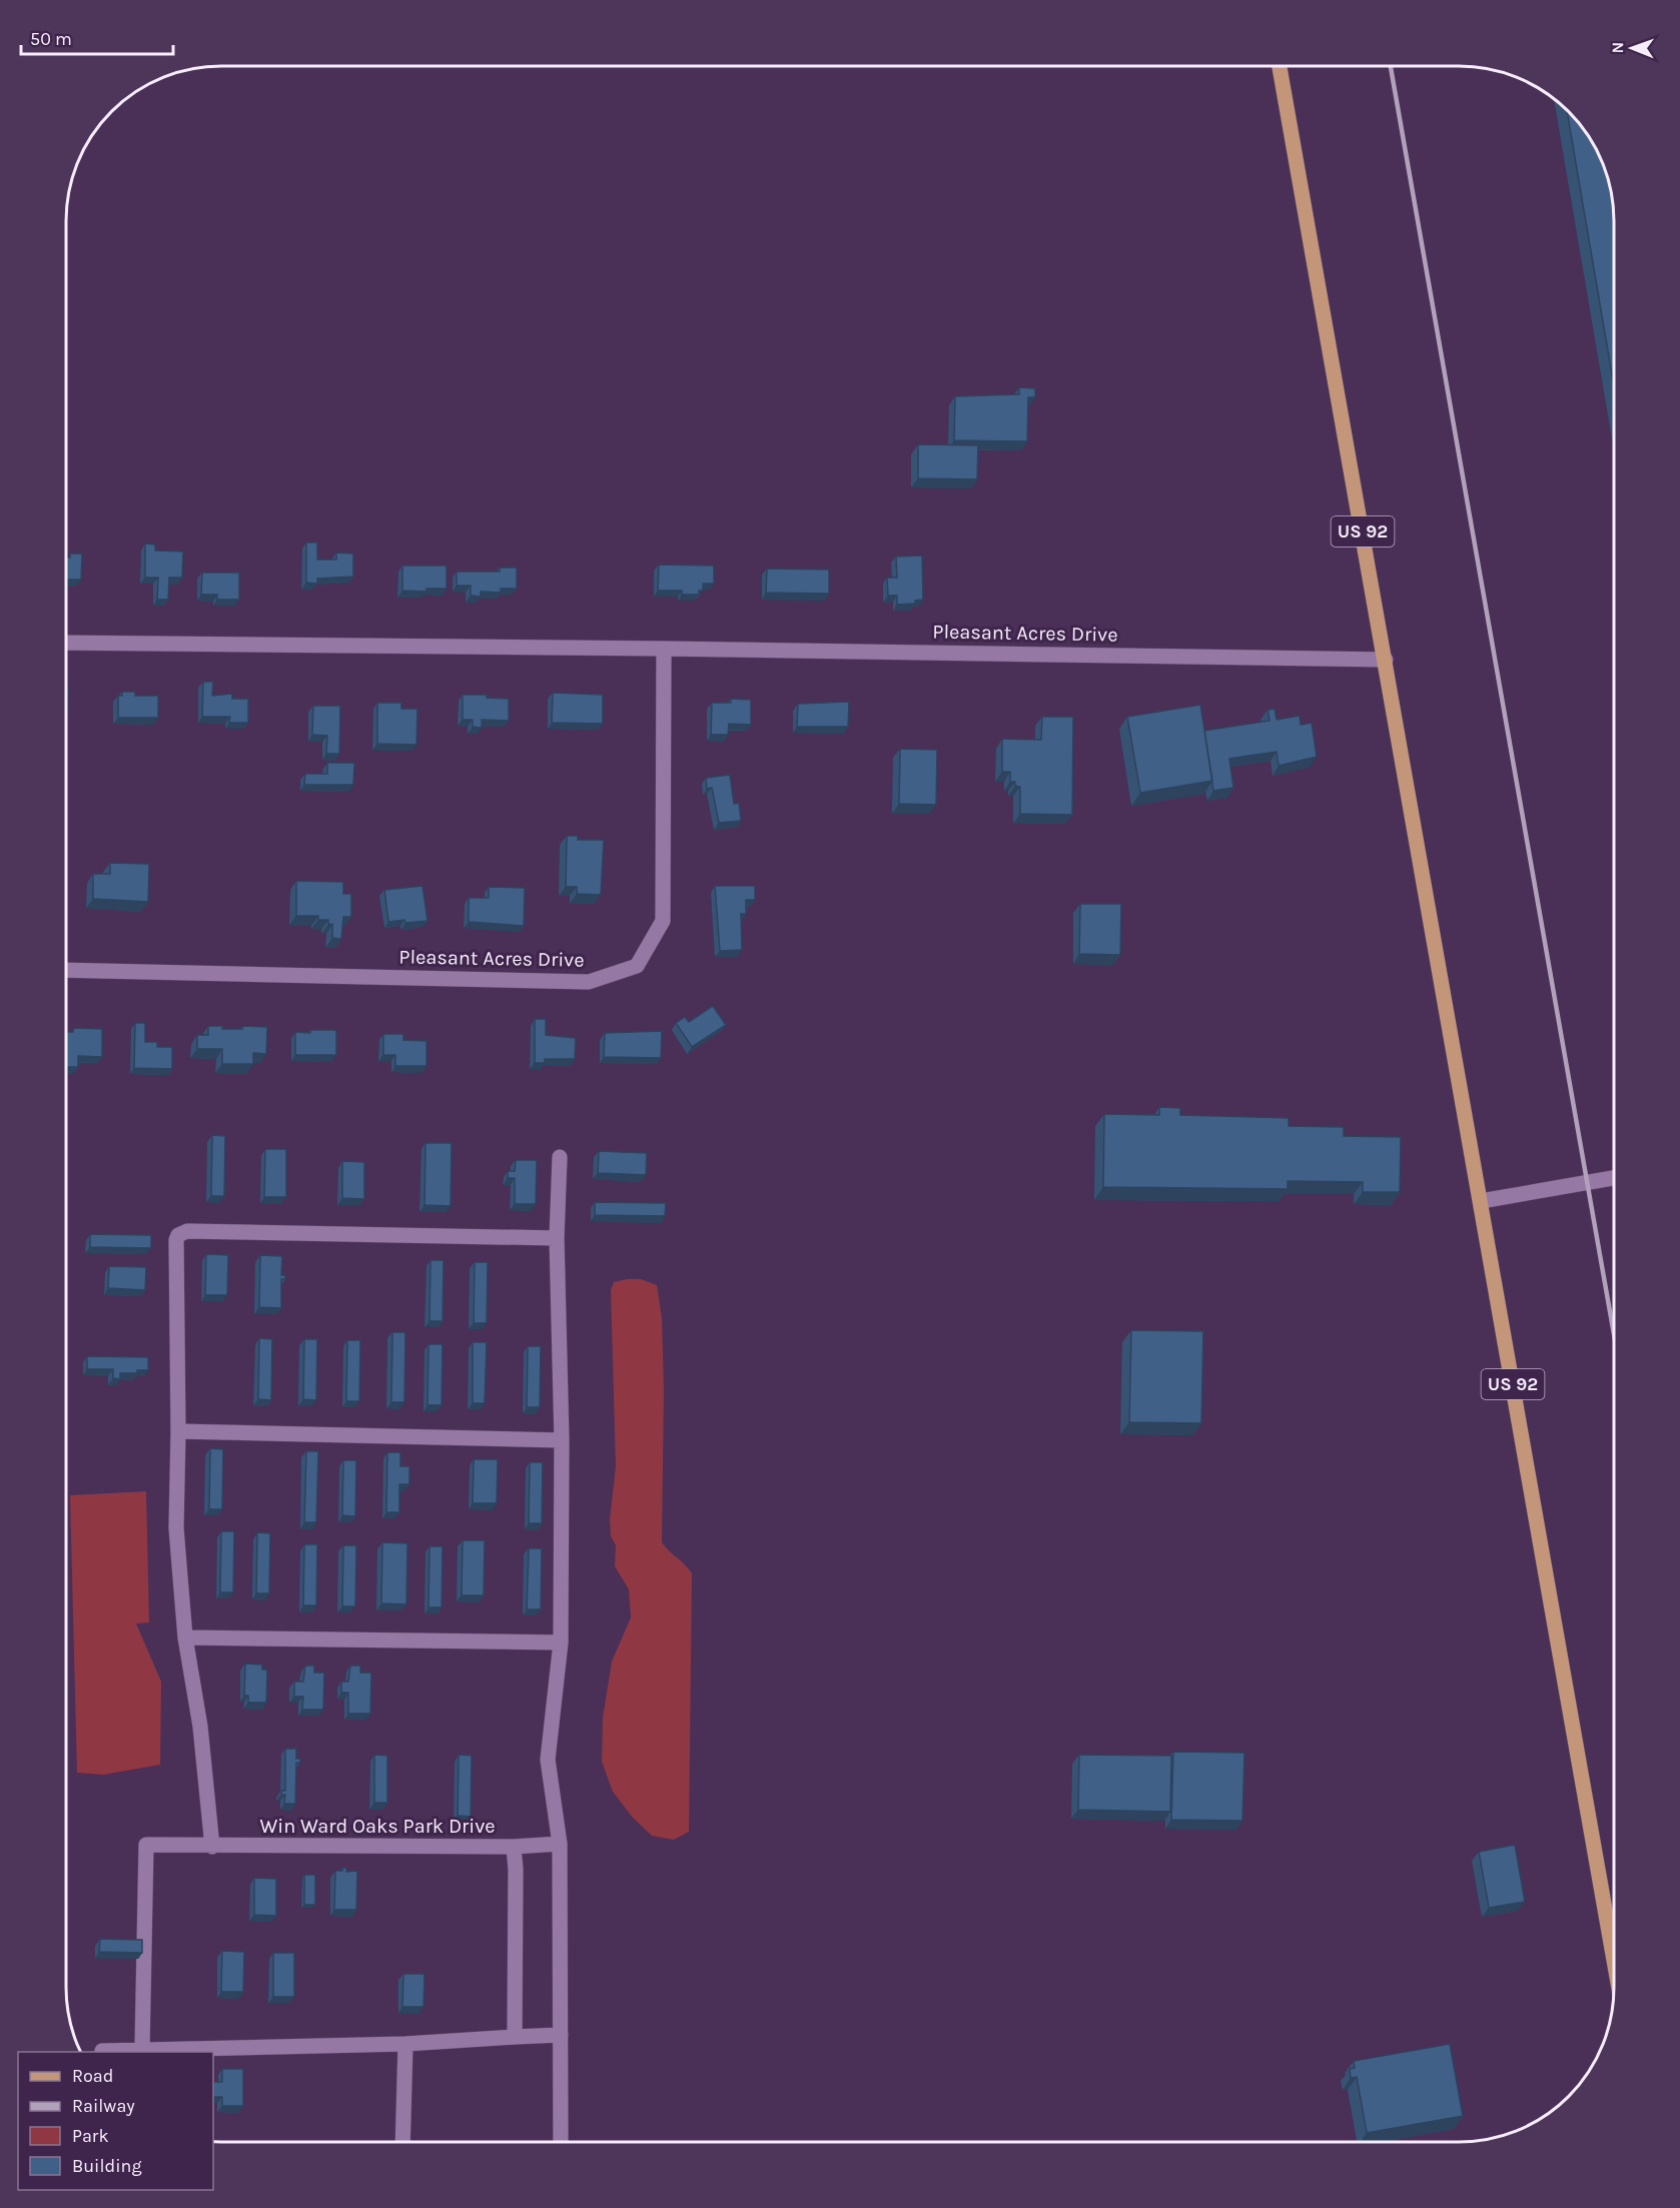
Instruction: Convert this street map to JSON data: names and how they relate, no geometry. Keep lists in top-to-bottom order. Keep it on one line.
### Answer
{"streets":{"main road":["US 92"],"street":["Pleasant Acres Drive","Win Ward Oaks Park Drive"]},"crossings":[["US 92","Pleasant Acres Drive"]],"legend":["Road","Railway","Park","Building"],"scale_bar":"50 m","north":"left"}
